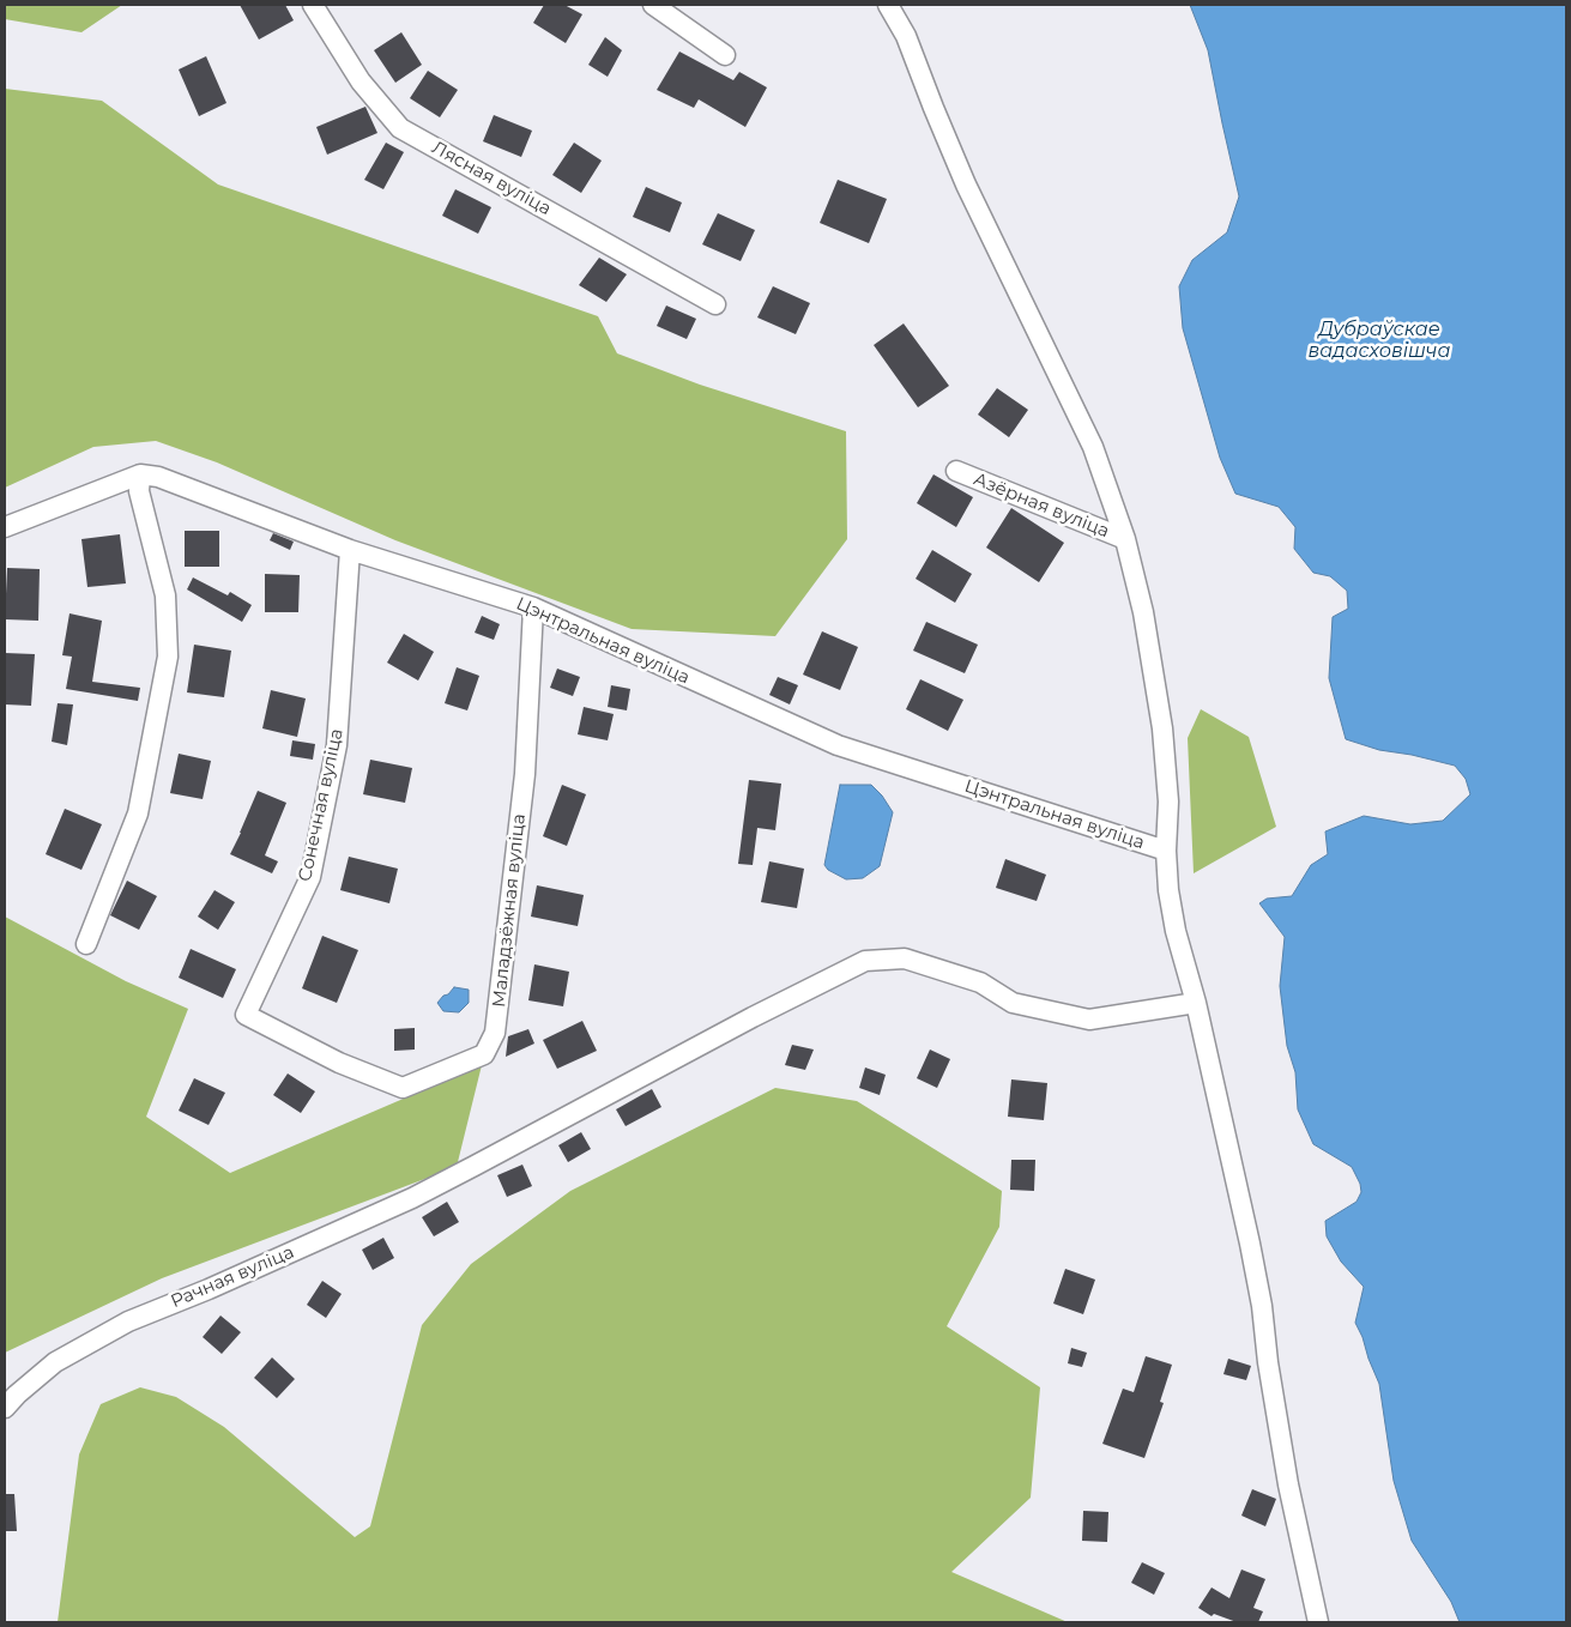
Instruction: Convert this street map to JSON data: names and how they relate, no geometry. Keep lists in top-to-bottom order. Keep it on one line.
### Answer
{"streets":{"street":["Лясная вуліца","Азёрная вуліца","Цэнтральная вуліца","Сонечная вуліца","Маладзёжная вуліца","Рачная вуліца"]},"crossings":[["Цэнтральная вуліца","Сонечная вуліца"],["Цэнтральная вуліца","Маладзёжная вуліца"],["Сонечная вуліца","Маладзёжная вуліца"]],"water":["Дубраўскае вадасховішча"]}
